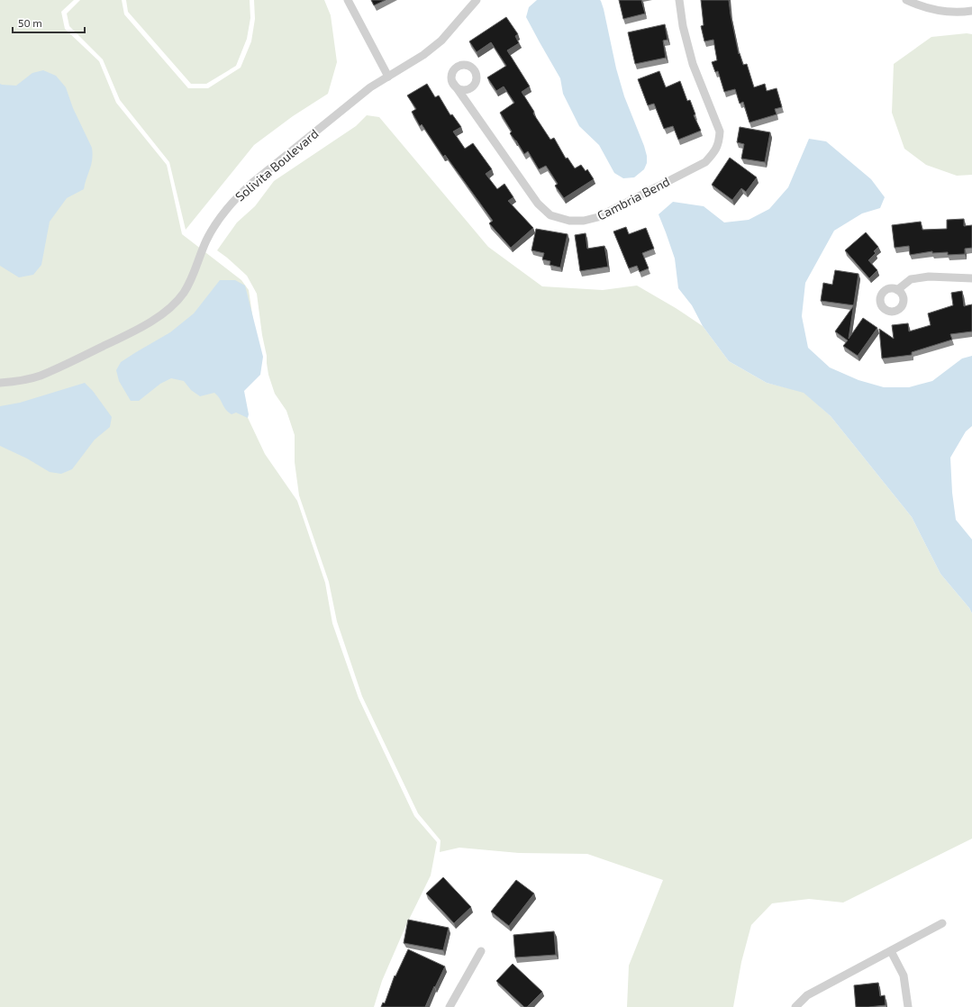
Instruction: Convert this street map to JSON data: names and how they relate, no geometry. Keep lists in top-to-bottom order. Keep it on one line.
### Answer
{"streets":{"street":["Solivita Boulevard","Cambria Bend"]},"scale_bar":"50 m"}
